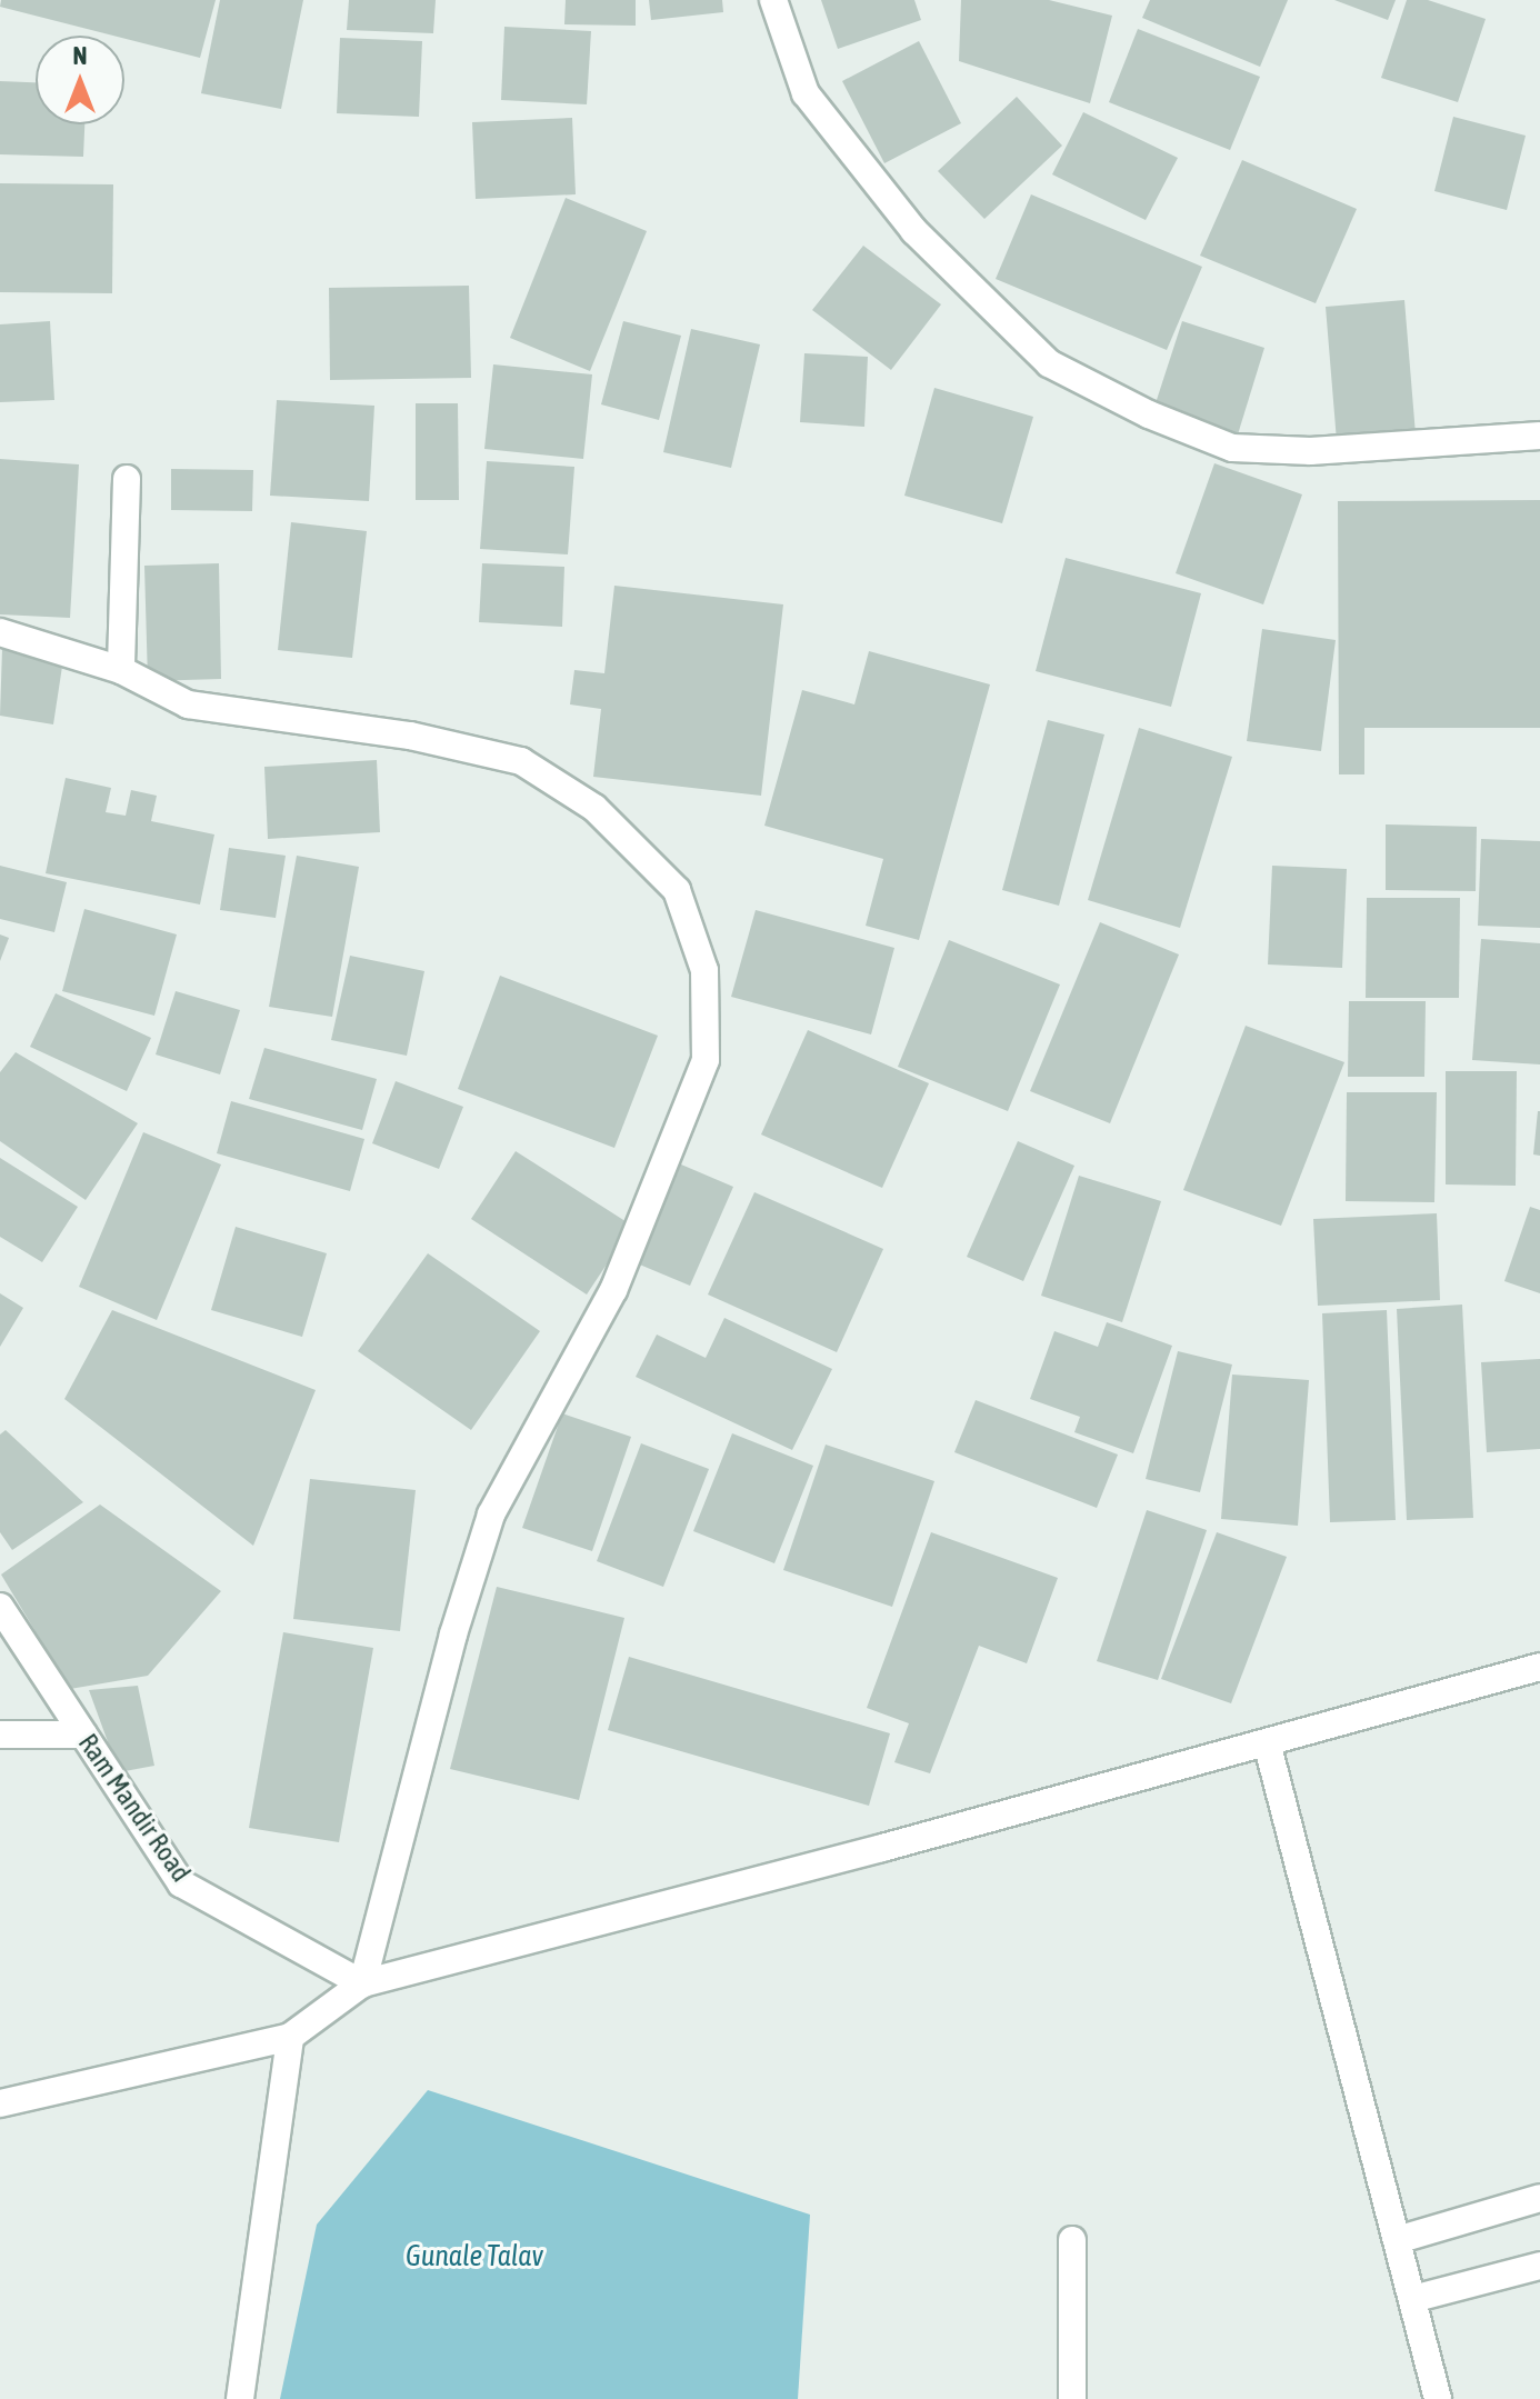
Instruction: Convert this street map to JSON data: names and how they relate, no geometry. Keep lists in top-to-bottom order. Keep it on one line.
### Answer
{"streets":{"street":["Ram Mandir Road"]},"water":["Gunale Talav"],"north":"top"}
